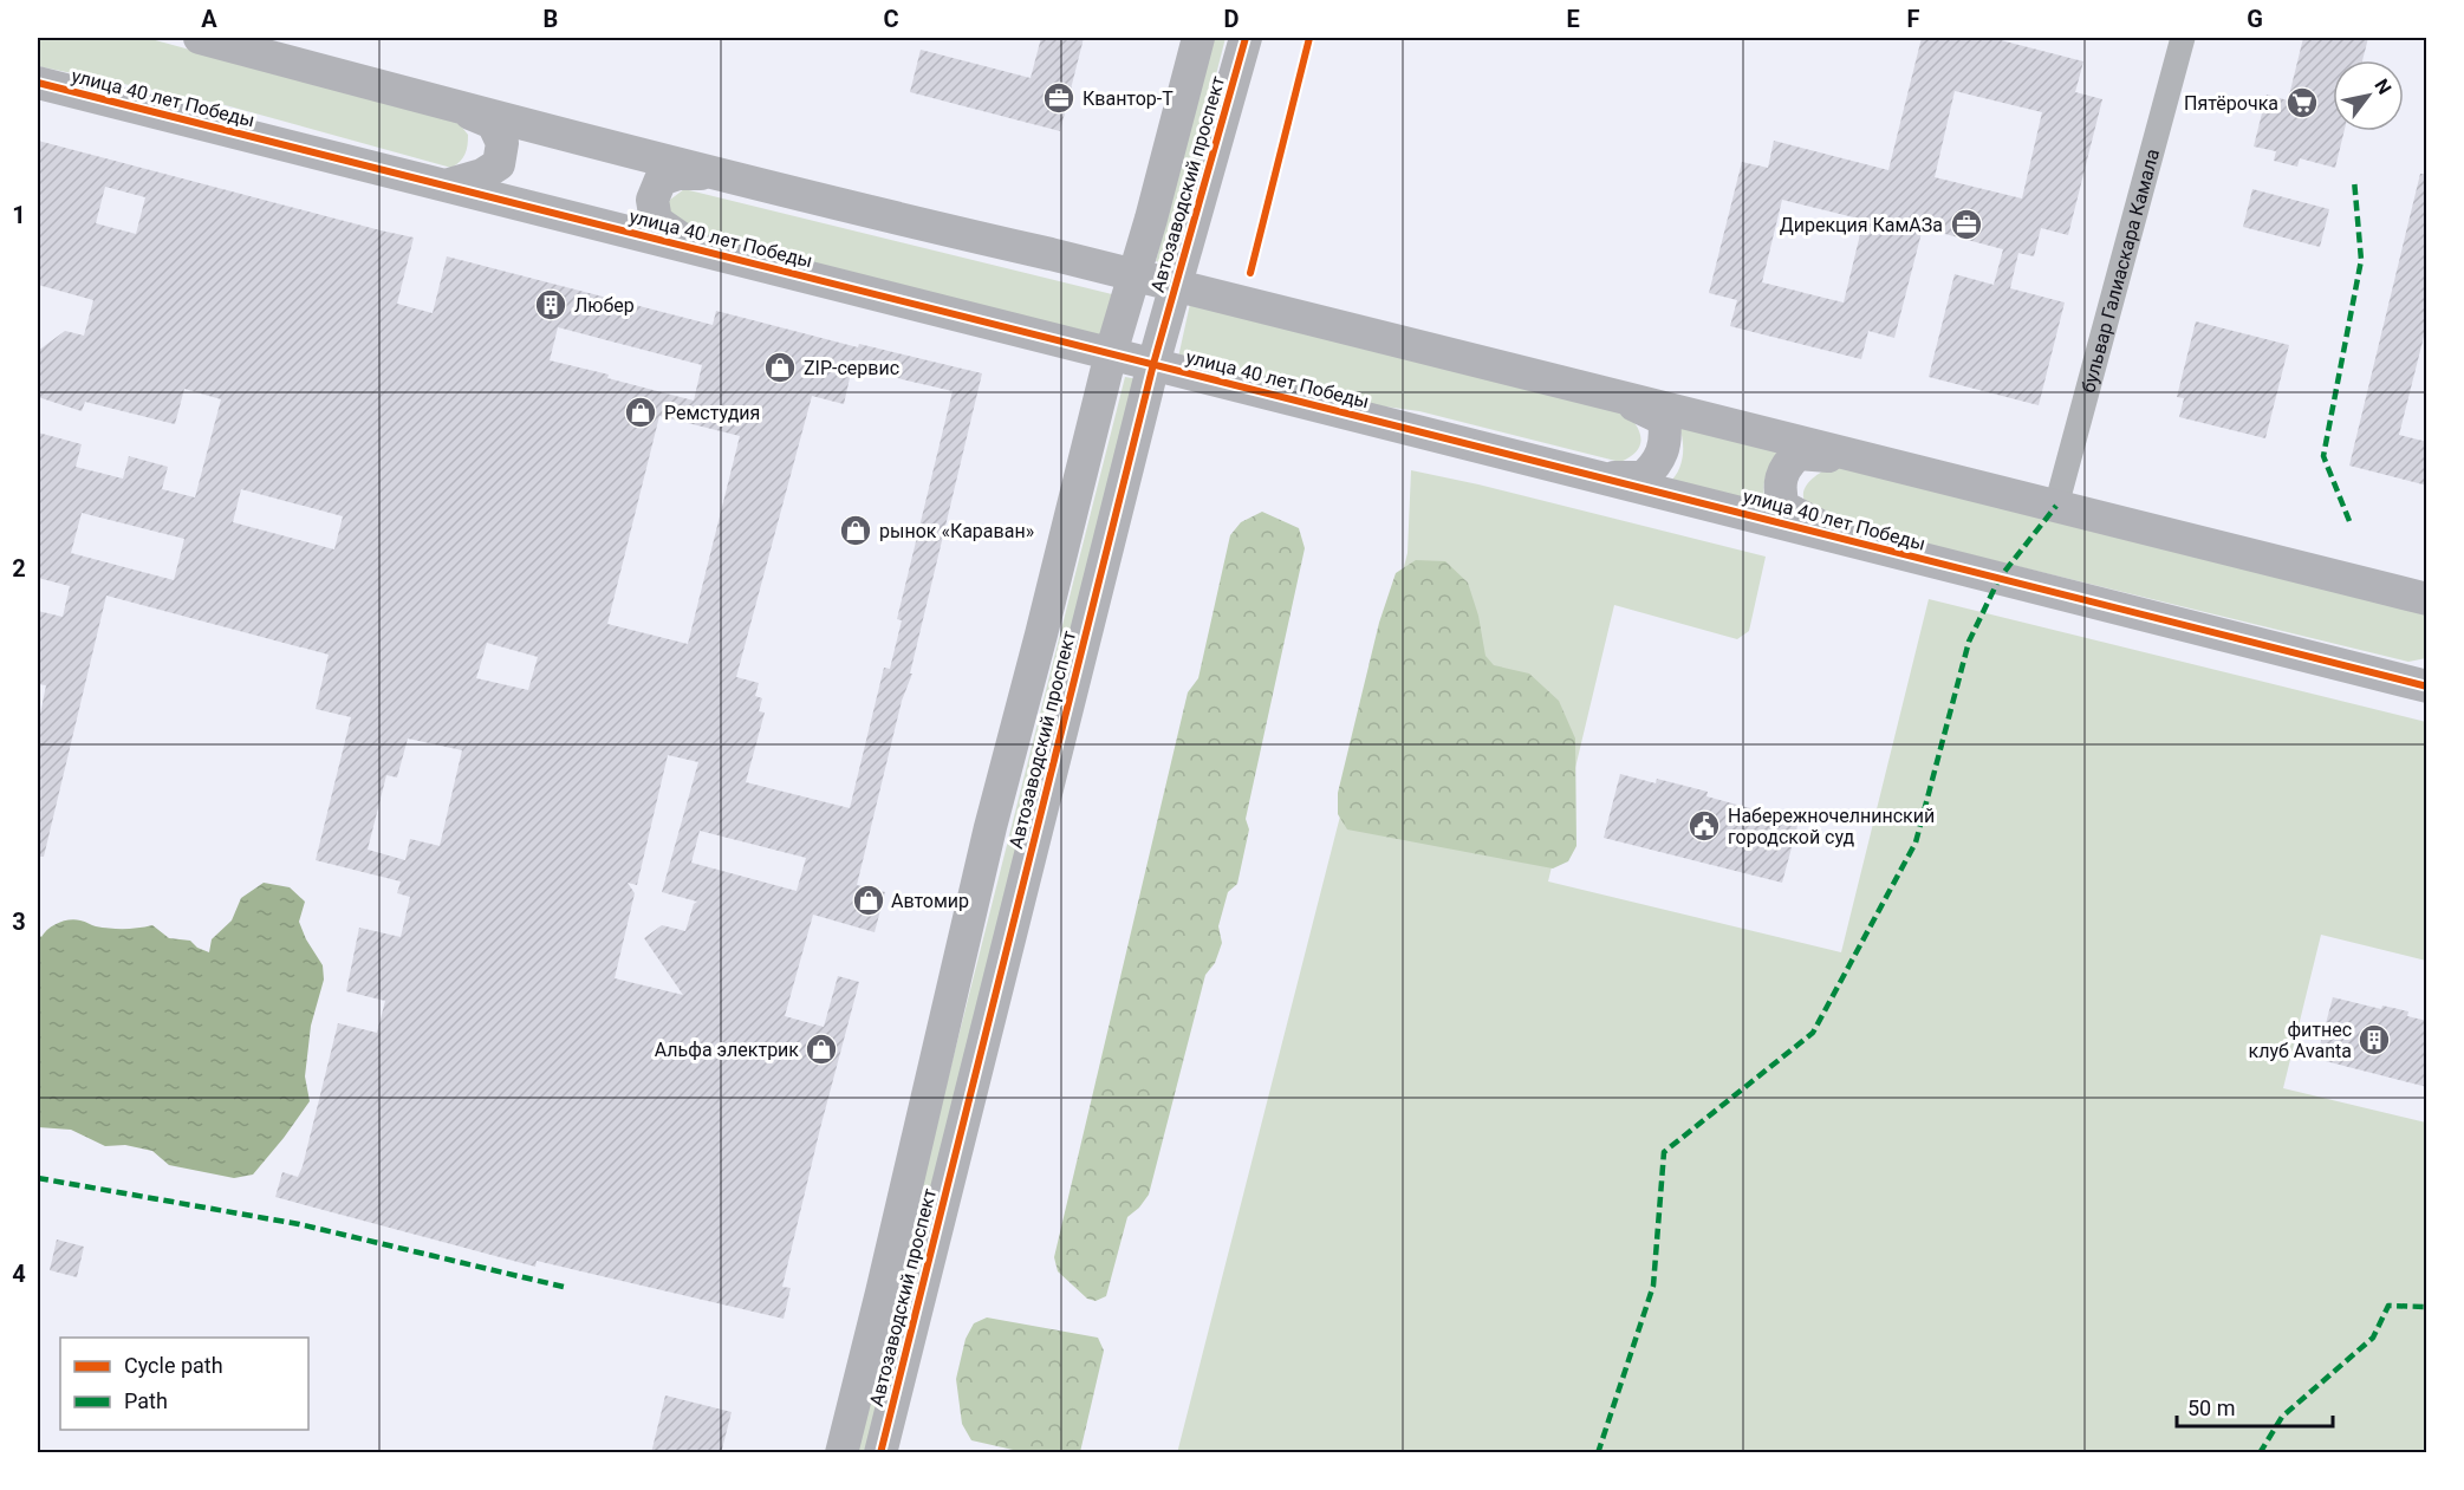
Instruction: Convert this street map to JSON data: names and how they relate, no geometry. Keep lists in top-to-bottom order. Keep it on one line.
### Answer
{"streets":{"street":["улица 40 лет Победы","Автозаводский проспект","бульвар Галиаскара Камала"]},"crossings":[["улица 40 лет Победы","Автозаводский проспект"]],"places":{"office":["Квантор-Т","Дирекция КамАЗа"],"supermarket":["Пятёрочка"],"building":["Любер","фитнес клуб Avanta"],"shop":["ZIP-сервис","Ремстудия","рынок «Караван»","Автомир","Альфа электрик"],"public building":["Набережночелнинский городской суд"]},"legend":["Cycle path","Path"],"scale_bar":"50 m","north":"top right","grid":{"columns":["A","B","C","D","E","F","G"],"rows":["1","2","3","4"]}}
